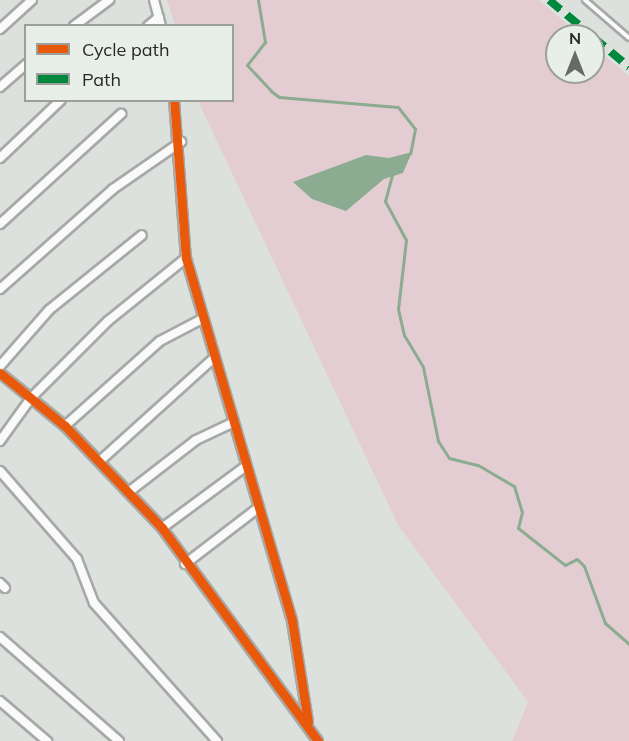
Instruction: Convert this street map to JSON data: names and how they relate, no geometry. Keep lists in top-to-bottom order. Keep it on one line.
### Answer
{"legend":["Cycle path","Path"],"north":"top"}
